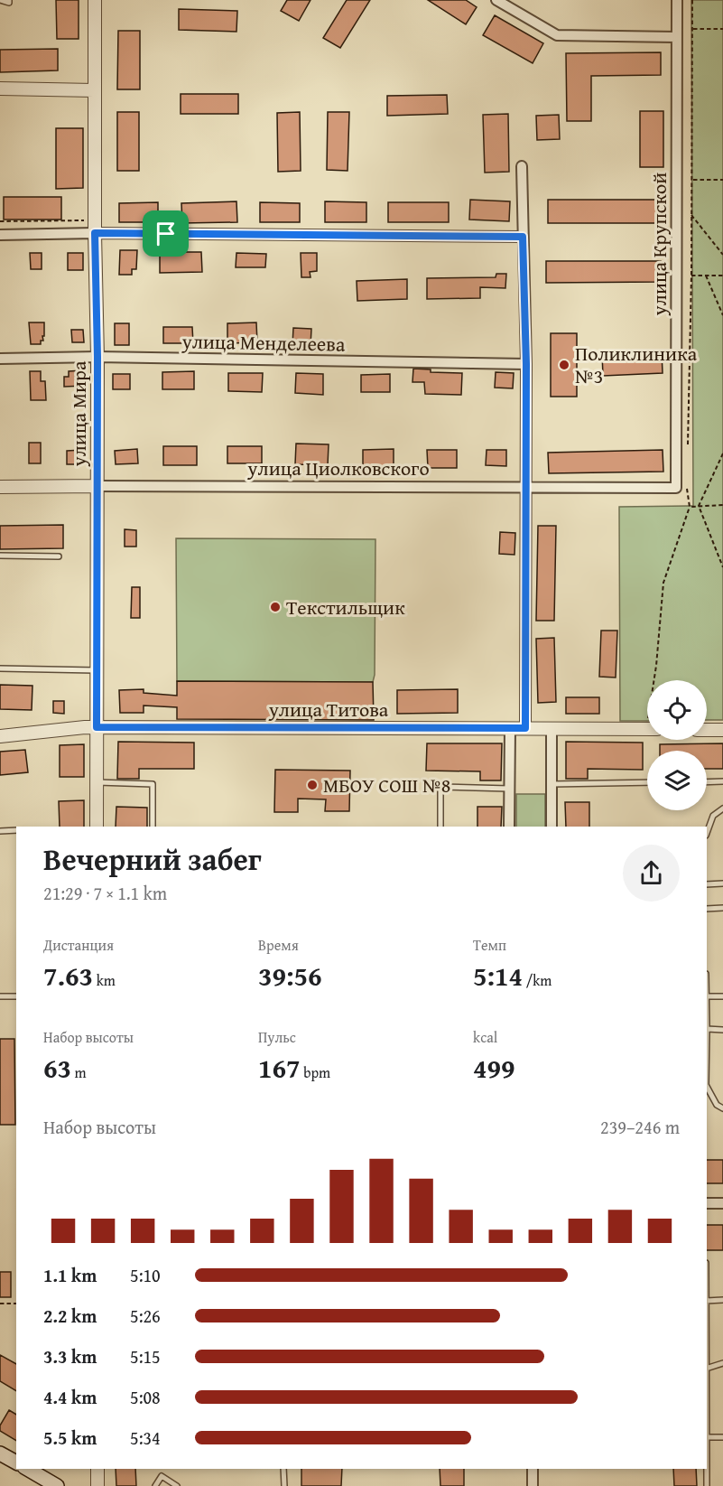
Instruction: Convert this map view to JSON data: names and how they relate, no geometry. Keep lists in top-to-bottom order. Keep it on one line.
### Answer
{"streets":{"street":["улица Крупской","улица Менделеева","улица Мира","улица Циолковского","улица Титова"]},"crossings":[["улица Крупской","улица Циолковского"],["улица Менделеева","улица Мира"],["улица Мира","улица Циолковского"],["улица Мира","улица Титова"]],"places":["Поликлиника №3","Текстильщик","МБОУ СОШ №8"],"page":{"heading":["Вечерний забег","21:29 · 7 × 1.1 km"],"stats":[["Дистанция","7.63 km"],["Время","39:56"],["Темп","5:14 /km"],["Набор высоты","63 m"],["Пульс","167 bpm"],["kcal","499"]],"chart":["Набор высоты","239–246 m"],"list":[{"name":"1.1 km","note":"5:10"},{"name":"2.2 km","note":"5:26"},{"name":"3.3 km","note":"5:15"},{"name":"4.4 km","note":"5:08"},{"name":"5.5 km","note":"5:34"}]}}
